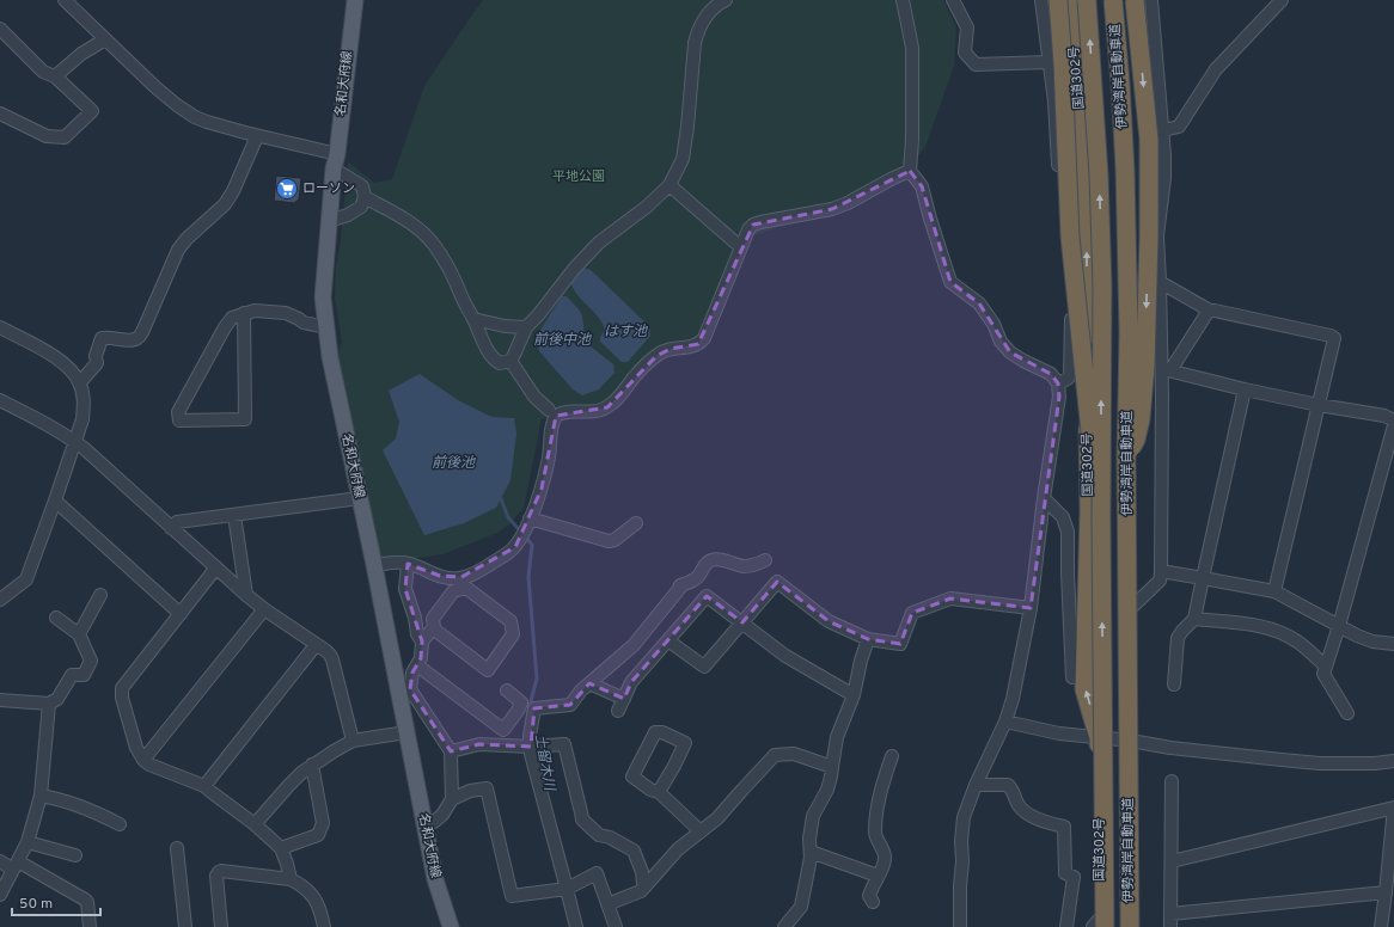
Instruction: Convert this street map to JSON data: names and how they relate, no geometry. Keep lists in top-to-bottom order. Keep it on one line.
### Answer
{"streets":{"highway":["伊勢湾岸自動車道","国道302号"],"main road":["名和大府線"]},"crossings":[["伊勢湾岸自動車道","国道302号"]],"water":["はす池","前後中池","前後池","土留木川"],"parks":["平地公園"],"places":{"supermarket":["ローソン"]},"scale_bar":"50 m"}
